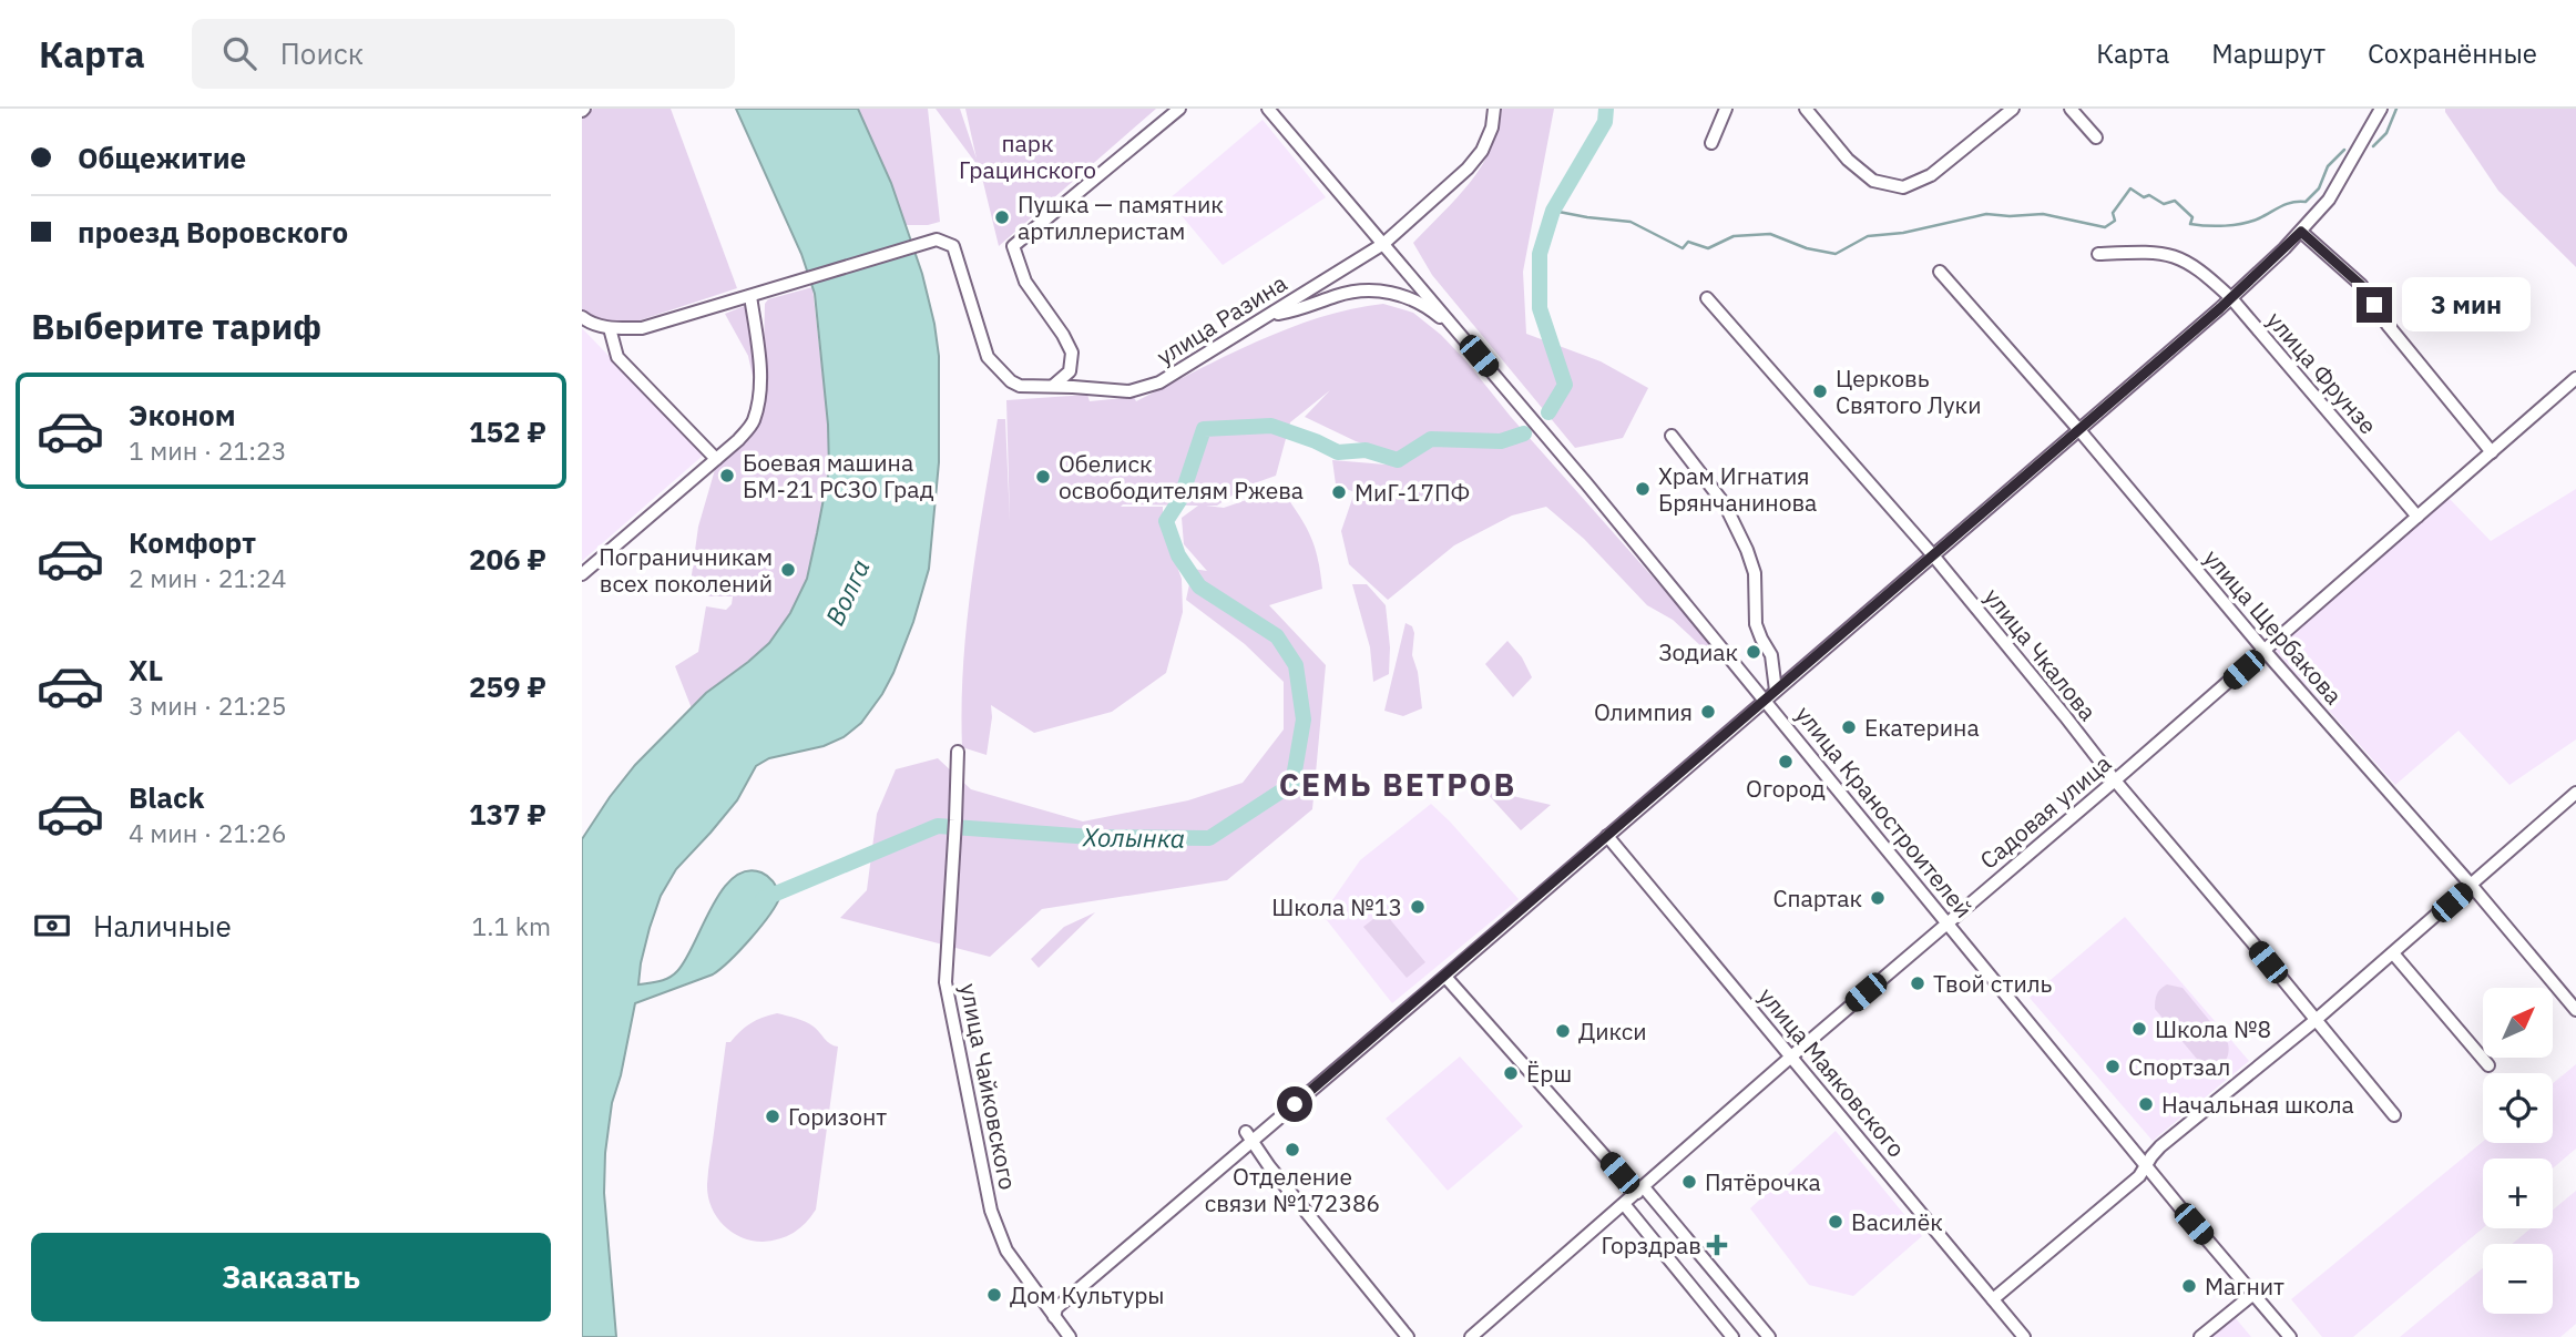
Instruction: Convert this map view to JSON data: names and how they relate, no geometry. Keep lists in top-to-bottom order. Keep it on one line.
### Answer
{"streets":{"street":["улица Разина","улица Фрунзе","улица Щербакова","улица Чкалова","улица Краностроителей","Садовая улица","улица Маяковского","улица Чайковского"]},"crossings":[["улица Разина","улица Краностроителей"],["улица Фрунзе","Садовая улица"],["улица Щербакова","Садовая улица"],["улица Чкалова","Садовая улица"],["улица Краностроителей","Садовая улица"],["Садовая улица","улица Маяковского"]],"districts":["СЕМЬ ВЕТРОВ"],"water":["Волга","Холынка"],"parks":["парк Грацинского"],"places":{"other":["Пушка — памятник артиллеристам","Церковь Святого Луки","Боевая машина БМ-21 РСЗО Град","Обелиск освободителям Ржева","Храм Игнатия Брянчанинова","МиГ-17ПФ","Пограничникам всех поколений","Зодиак","Олимпия","Екатерина","Огород","Спартак","Школа №13","Твой стиль","Школа №8","Дикси","Спортзал","Ёрш","Начальная школа","Горизонт","Отделение связи №172386","Пятёрочка","Василёк","Магнит","Дом Культуры"],"health":["Горздрав"]},"north":"top right","page":{"header":"Карта","search":"Поиск","nav":["Карта","Маршрут","Сохранённые"],"banner":["Общежитие","проезд Воровского"],"bubble":"3 мин","heading":"Выберите тариф","list":[{"name":"Эконом","note":"1 мин · 21:23","value":"152 ₽"},{"name":"Комфорт","note":"2 мин · 21:24","value":"206 ₽"},{"name":"XL","note":"3 мин · 21:25","value":"259 ₽"},{"name":"Black","note":"4 мин · 21:26","value":"137 ₽"}],"pay":["Наличные","1.1 km"],"map_buttons":["+","−"],"buttons":"Заказать"}}
